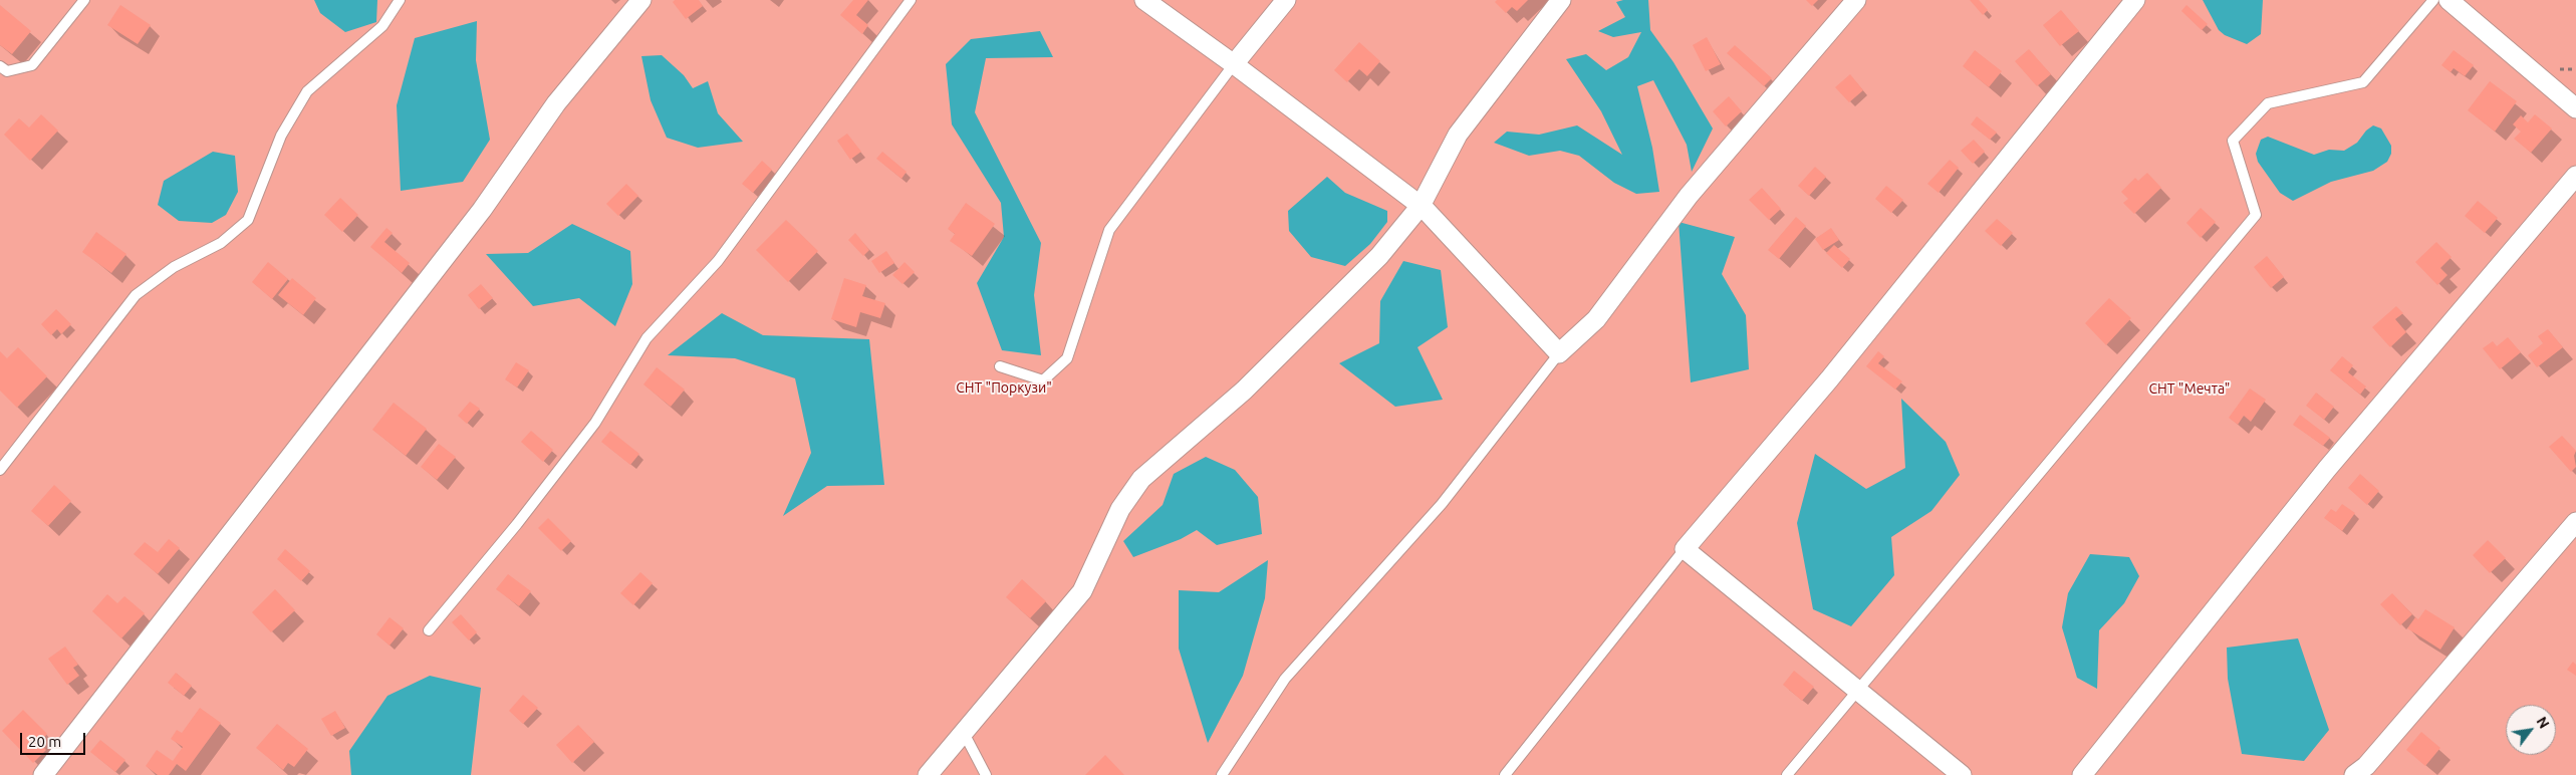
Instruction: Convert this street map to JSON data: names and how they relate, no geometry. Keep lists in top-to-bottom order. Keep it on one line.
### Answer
{"parks":["СНТ \"Поркузи\"","СНТ \"Мечта\""],"scale_bar":"20 m","north":"top right"}
